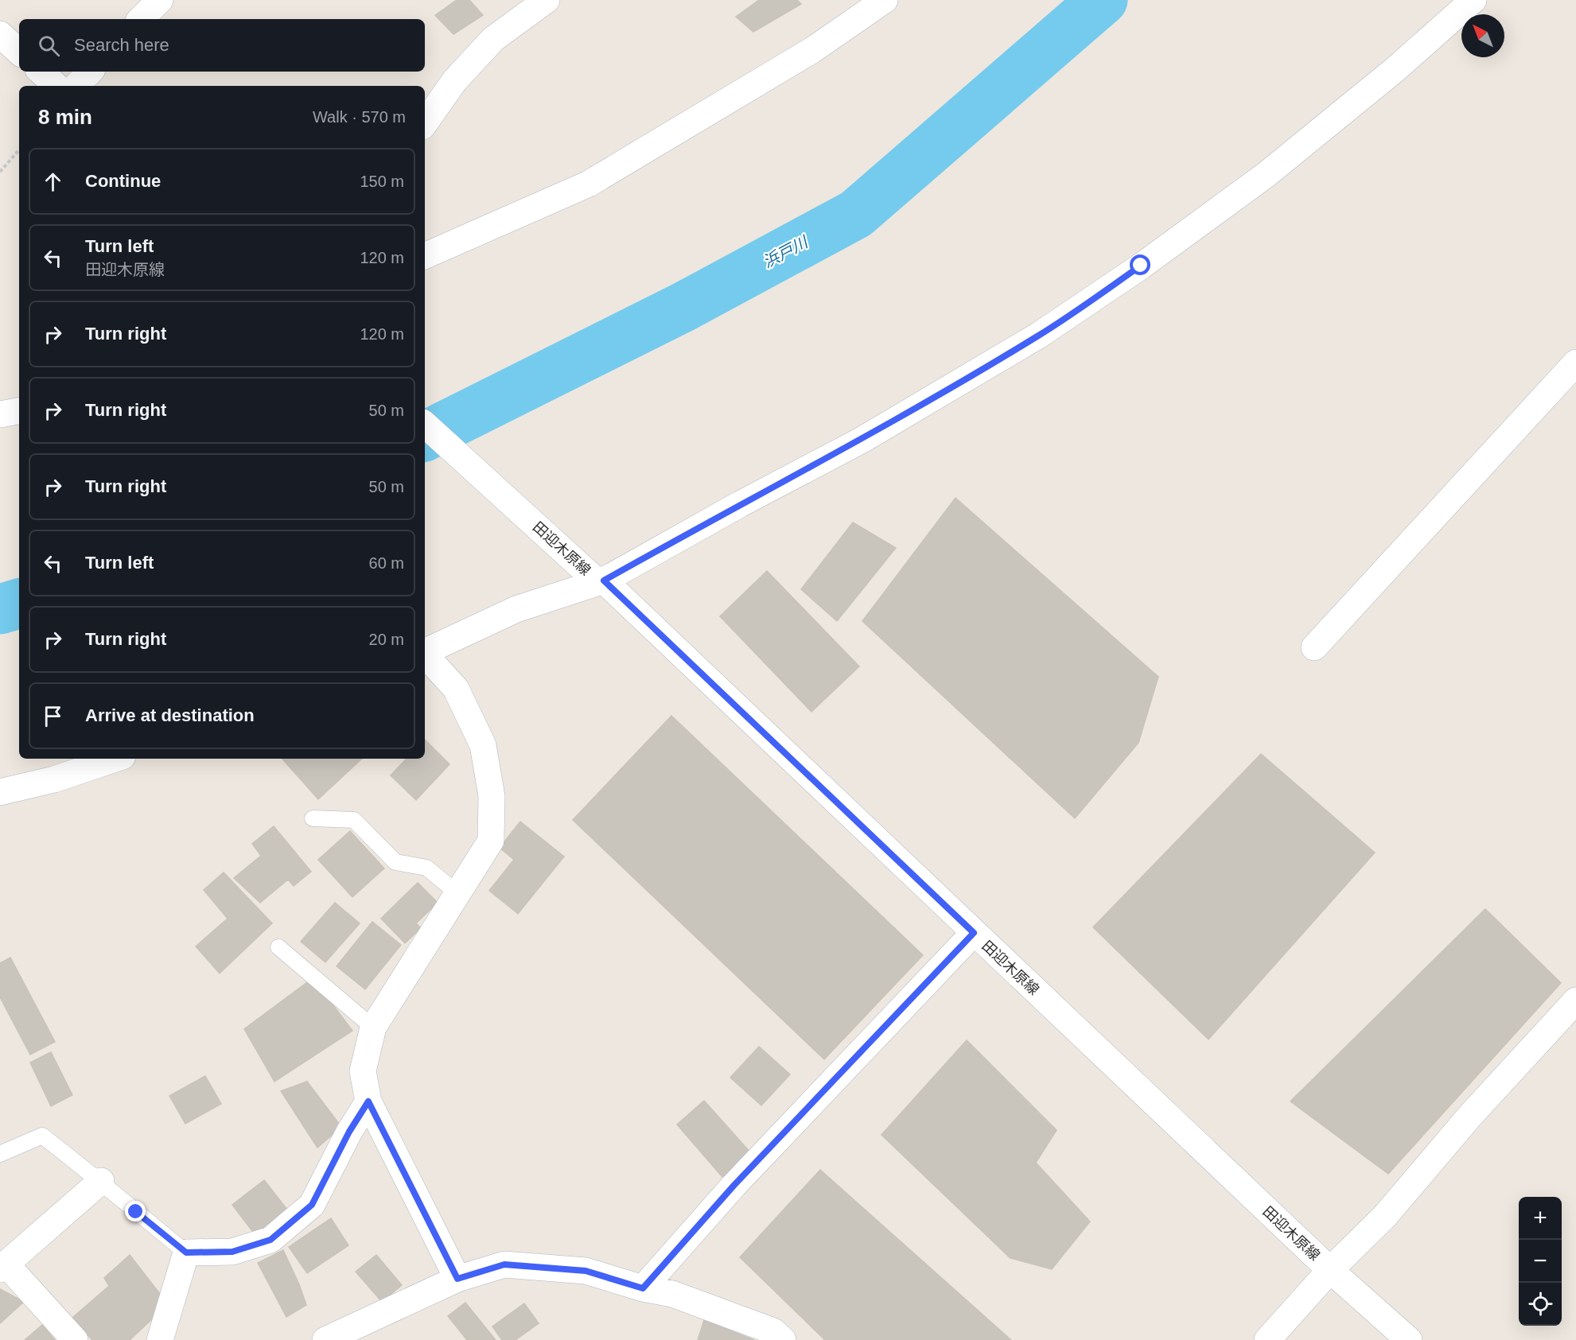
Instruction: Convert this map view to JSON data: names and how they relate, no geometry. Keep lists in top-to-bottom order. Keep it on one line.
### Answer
{"streets":{"street":["田迎木原線"]},"water":["浜戸川"],"north":"top left","page":{"search":"Search here","heading":["8 min","Walk · 570 m"],"list":[["Continue","150 m"],["Turn left","田迎木原線","120 m"],["Turn right","120 m"],["Turn right","50 m"],["Turn right","50 m"],["Turn left","60 m"],["Turn right","20 m"],"Arrive at destination"],"map_buttons":["+","−"]}}
